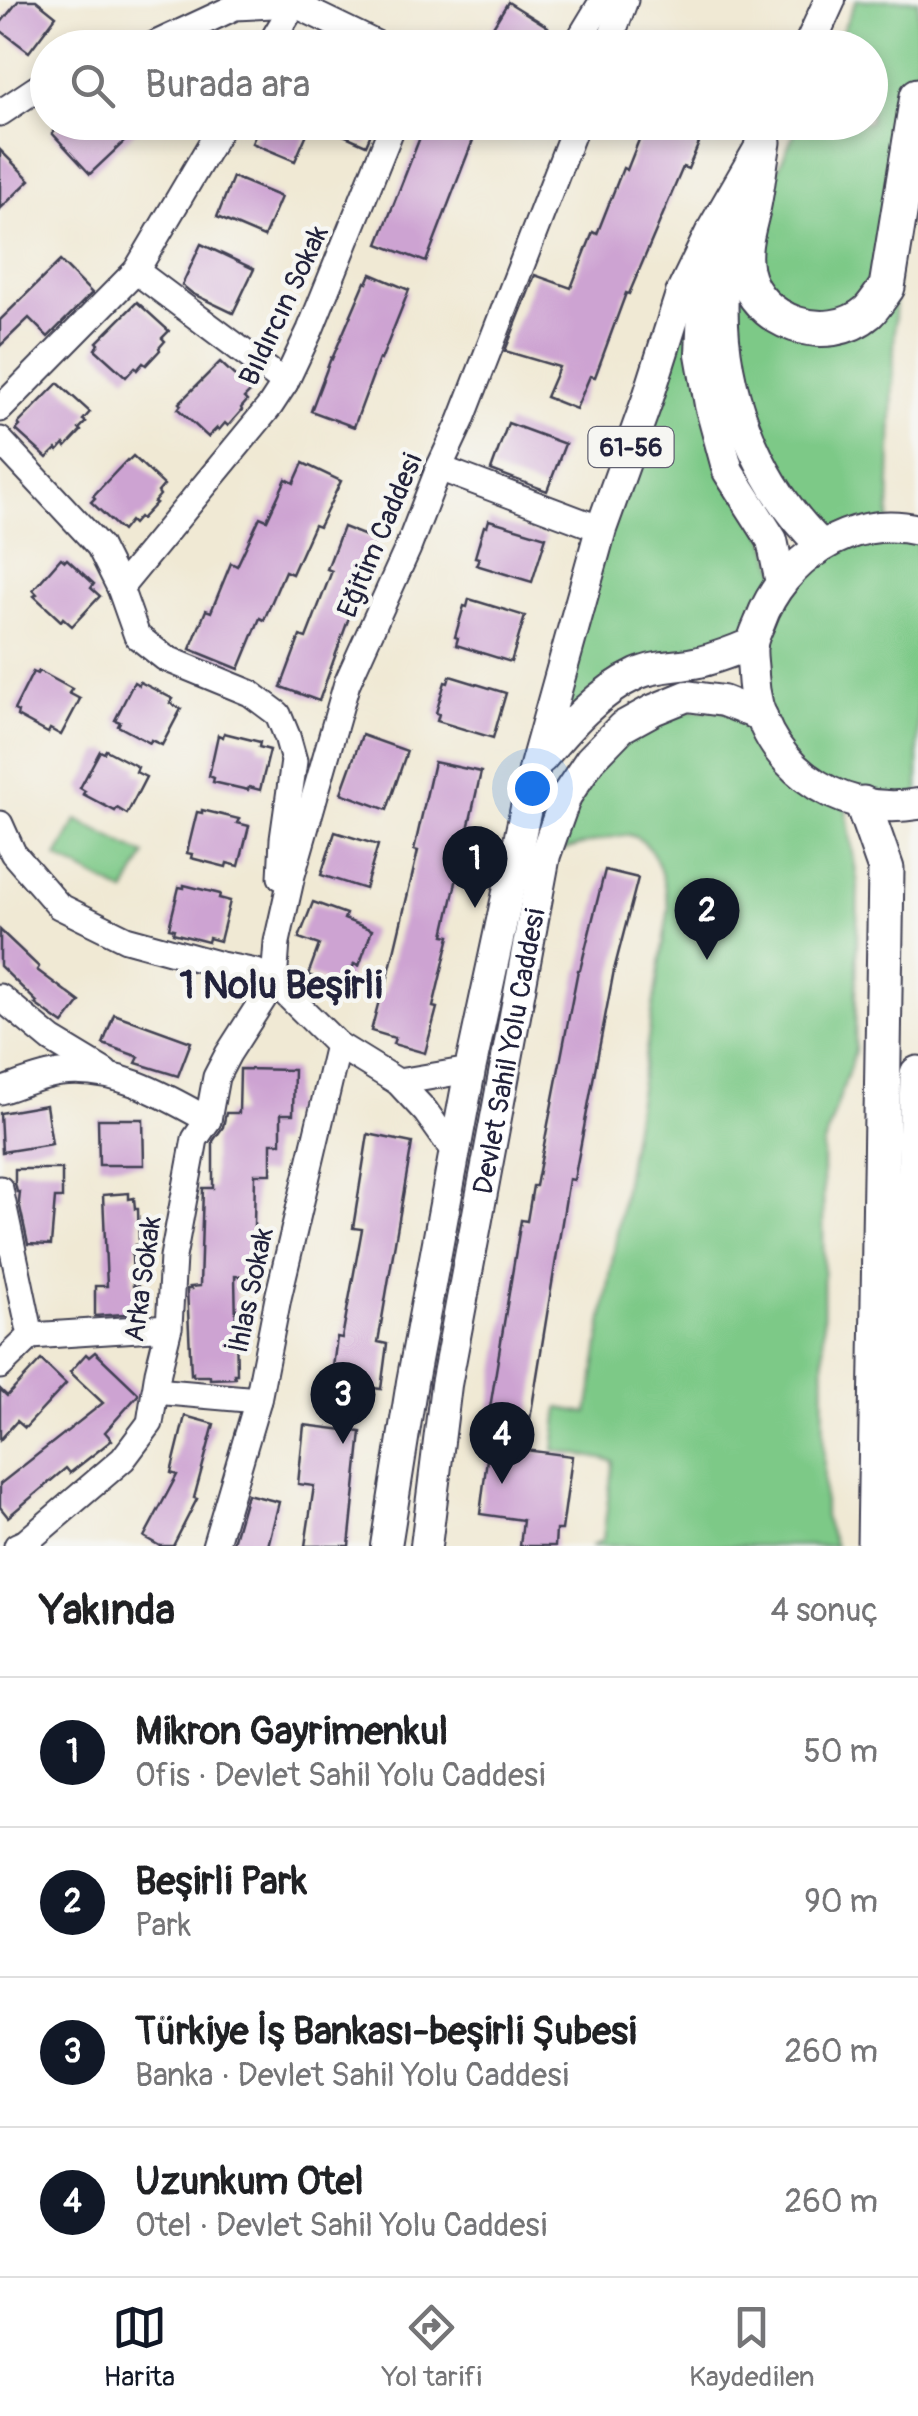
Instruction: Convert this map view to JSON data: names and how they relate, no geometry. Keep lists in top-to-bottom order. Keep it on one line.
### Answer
{"streets":{"main road":["61-56","Devlet Sahil Yolu Caddesi"],"street":["Bıldırcın Sokak","Eğitim Caddesi","Arka Sokak","İhlas Sokak"]},"crossings":[["Eğitim Caddesi","Arka Sokak"]],"districts":["1 Nolu Beşirli"],"page":{"search":"Burada ara","pins":["1","2","3","4"],"heading":["Yakında","4 sonuç"],"list":[{"mark":"1","name":"Mikron Gayrimenkul","note":"Ofis · Devlet Sahil Yolu Caddesi","value":"50 m"},{"mark":"2","name":"Beşirli Park","note":"Park","value":"90 m"},{"mark":"3","name":"Türkiye İş Bankası-beşirli Şubesi","note":"Banka · Devlet Sahil Yolu Caddesi","value":"260 m"},{"mark":"4","name":"Uzunkum Otel","note":"Otel · Devlet Sahil Yolu Caddesi","value":"260 m"}],"nav":["Harita","Yol tarifi","Kaydedilen"]}}
